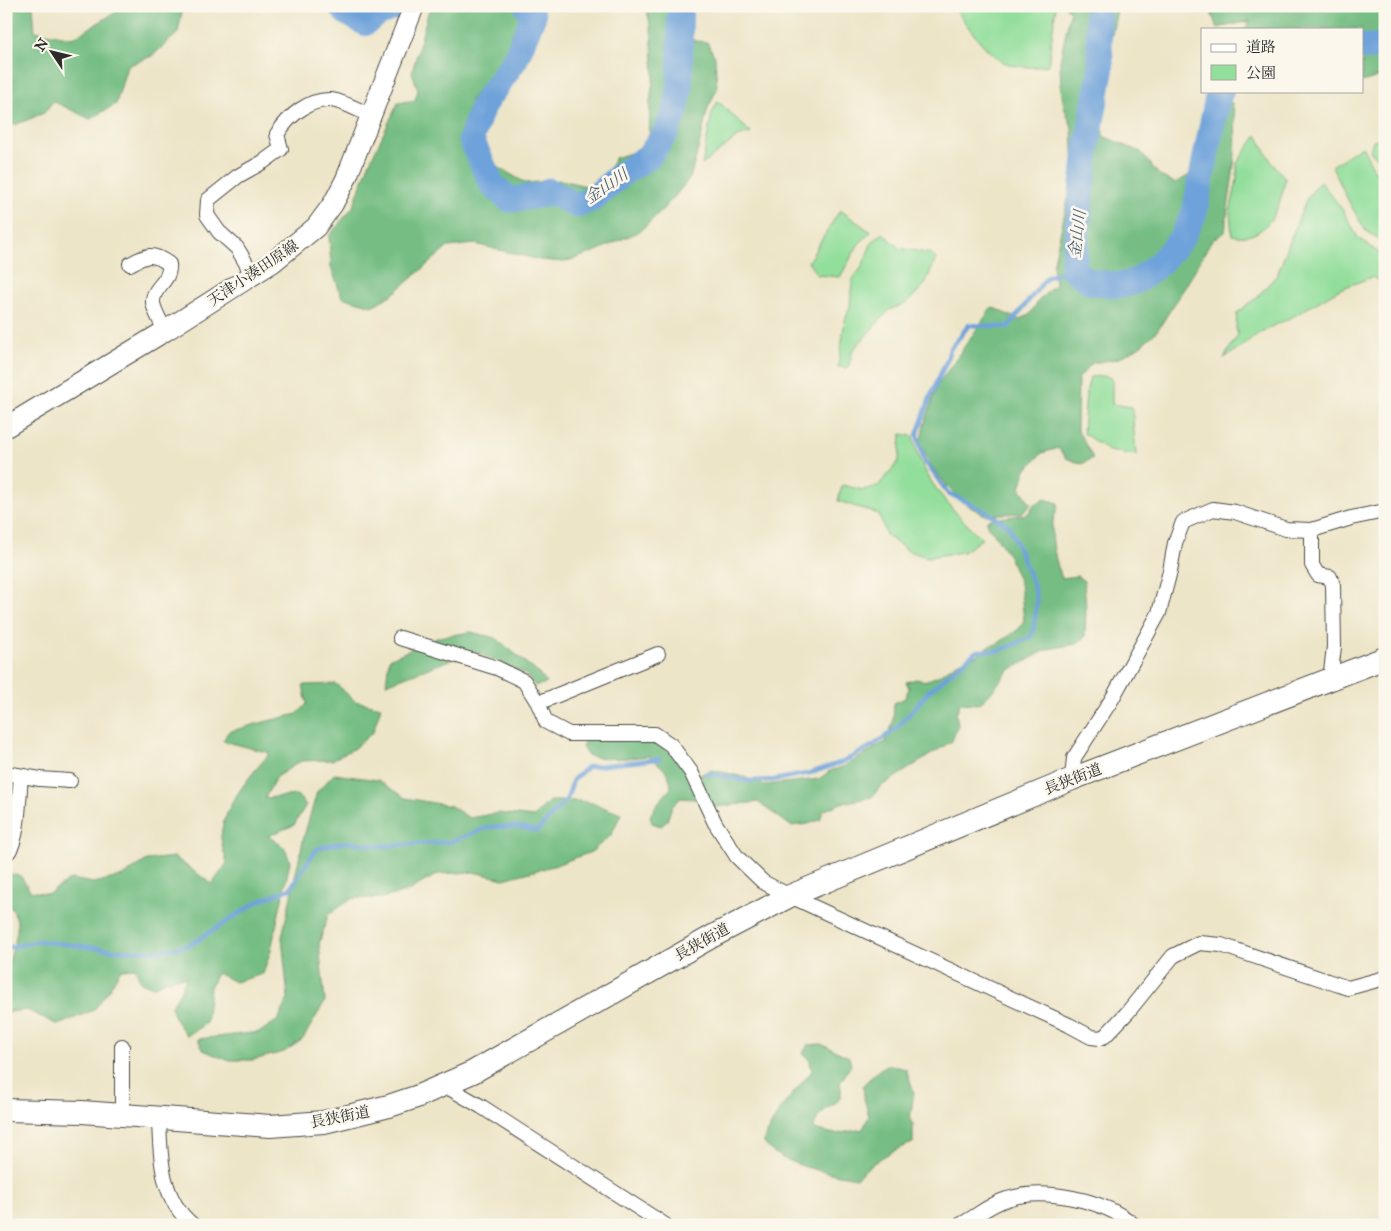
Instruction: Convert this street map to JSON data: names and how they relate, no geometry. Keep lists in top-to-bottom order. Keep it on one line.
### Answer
{"streets":{"main road":["天津小湊田原線","長狭街道"]},"water":["金山川"],"legend":["道路","公園"],"north":"top left"}
